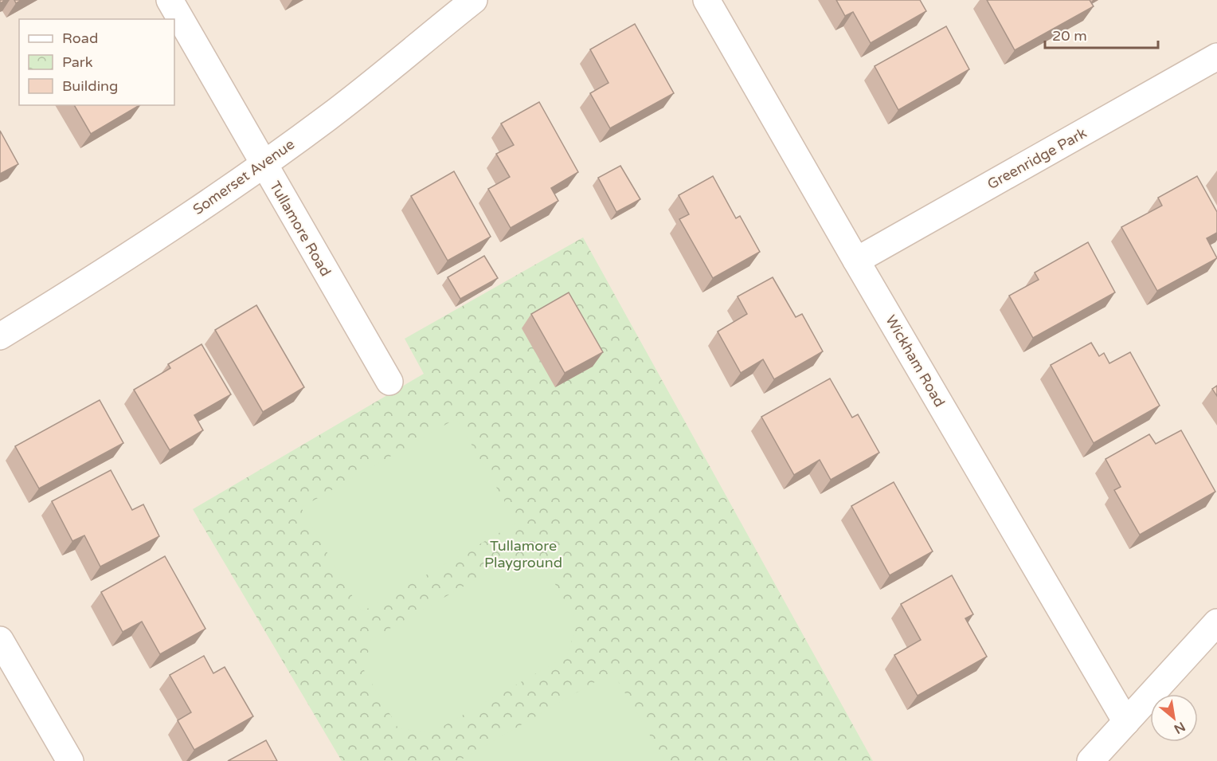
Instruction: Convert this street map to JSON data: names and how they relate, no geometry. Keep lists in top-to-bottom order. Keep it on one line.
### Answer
{"streets":{"street":["Greenridge Park","Somerset Avenue","Tullamore Road","Wickham Road"]},"crossings":[["Greenridge Park","Wickham Road"],["Somerset Avenue","Tullamore Road"]],"parks":["Tullamore Playground"],"legend":["Road","Park","Building"],"scale_bar":"20 m","north":"bottom right"}
